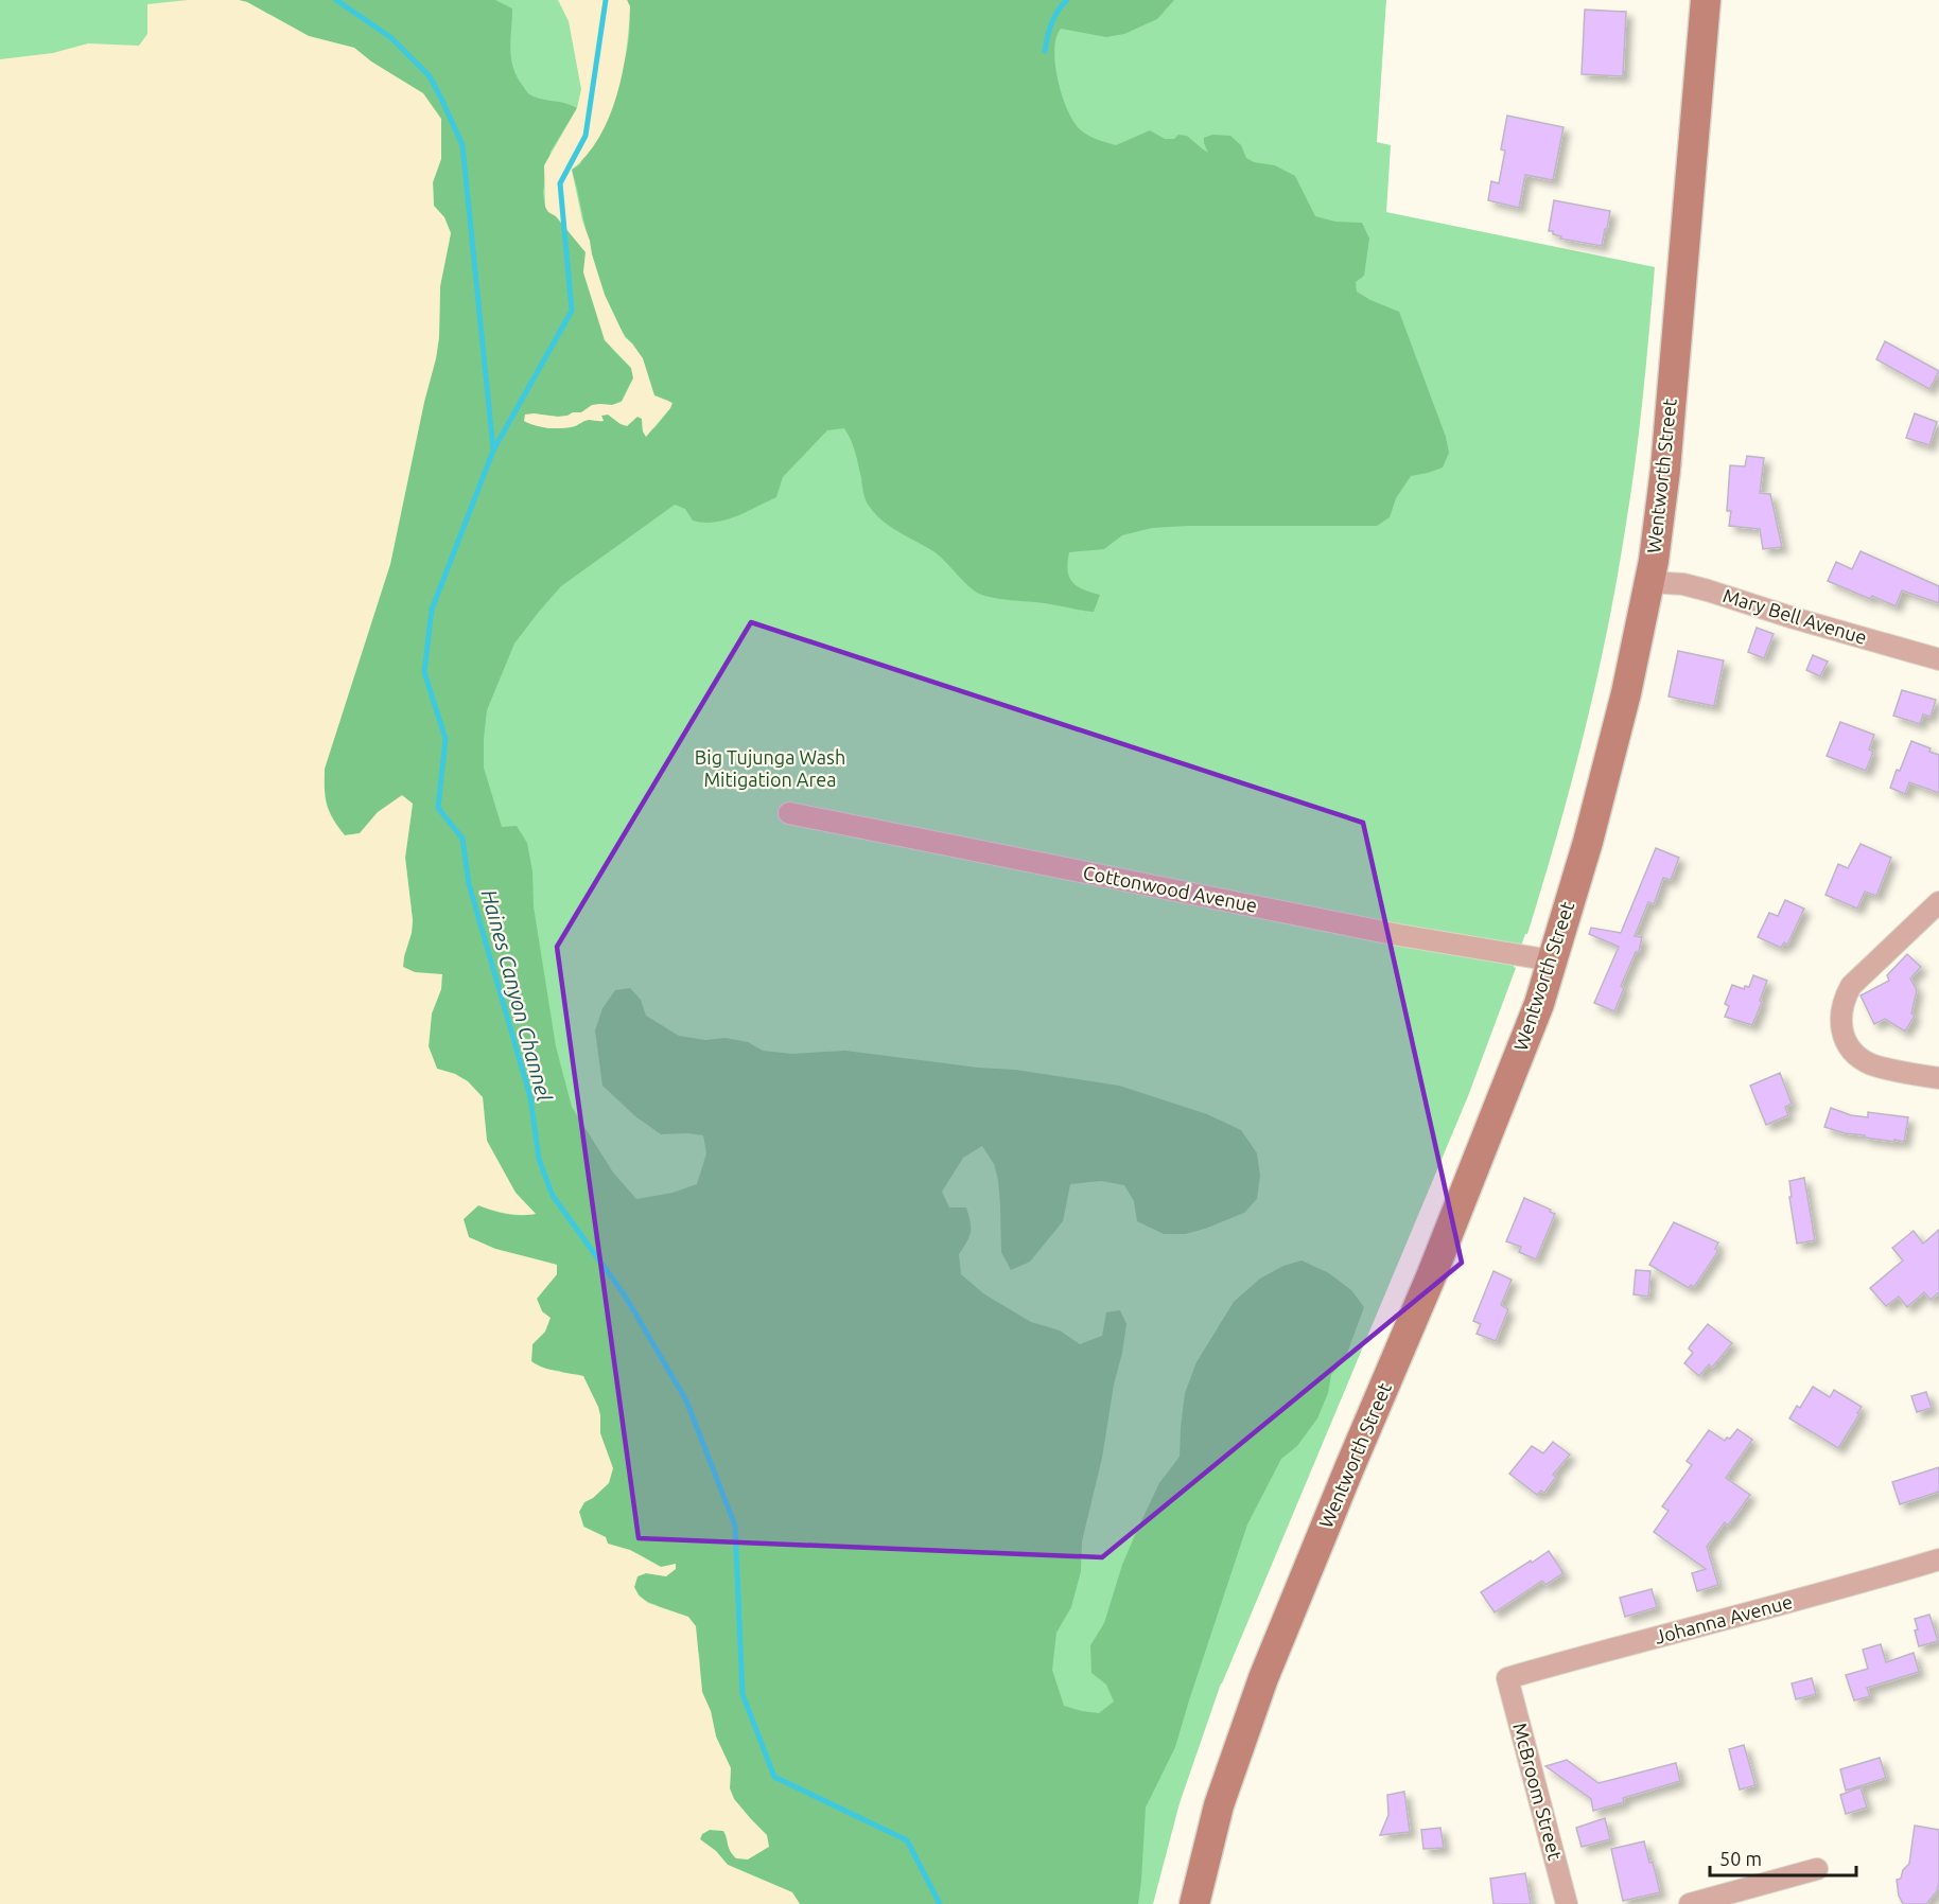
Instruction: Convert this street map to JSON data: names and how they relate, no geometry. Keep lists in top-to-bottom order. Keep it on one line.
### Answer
{"streets":{"main road":["Wentworth Street"],"street":["Mary Bell Avenue","Cottonwood Avenue","Johanna Avenue","McBroom Street"]},"crossings":[["Wentworth Street","Mary Bell Avenue"],["Wentworth Street","Cottonwood Avenue"],["Johanna Avenue","McBroom Street"]],"water":["Haines Canyon Channel"],"parks":["Big Tujunga Wash Mitigation Area"],"scale_bar":"50 m"}
